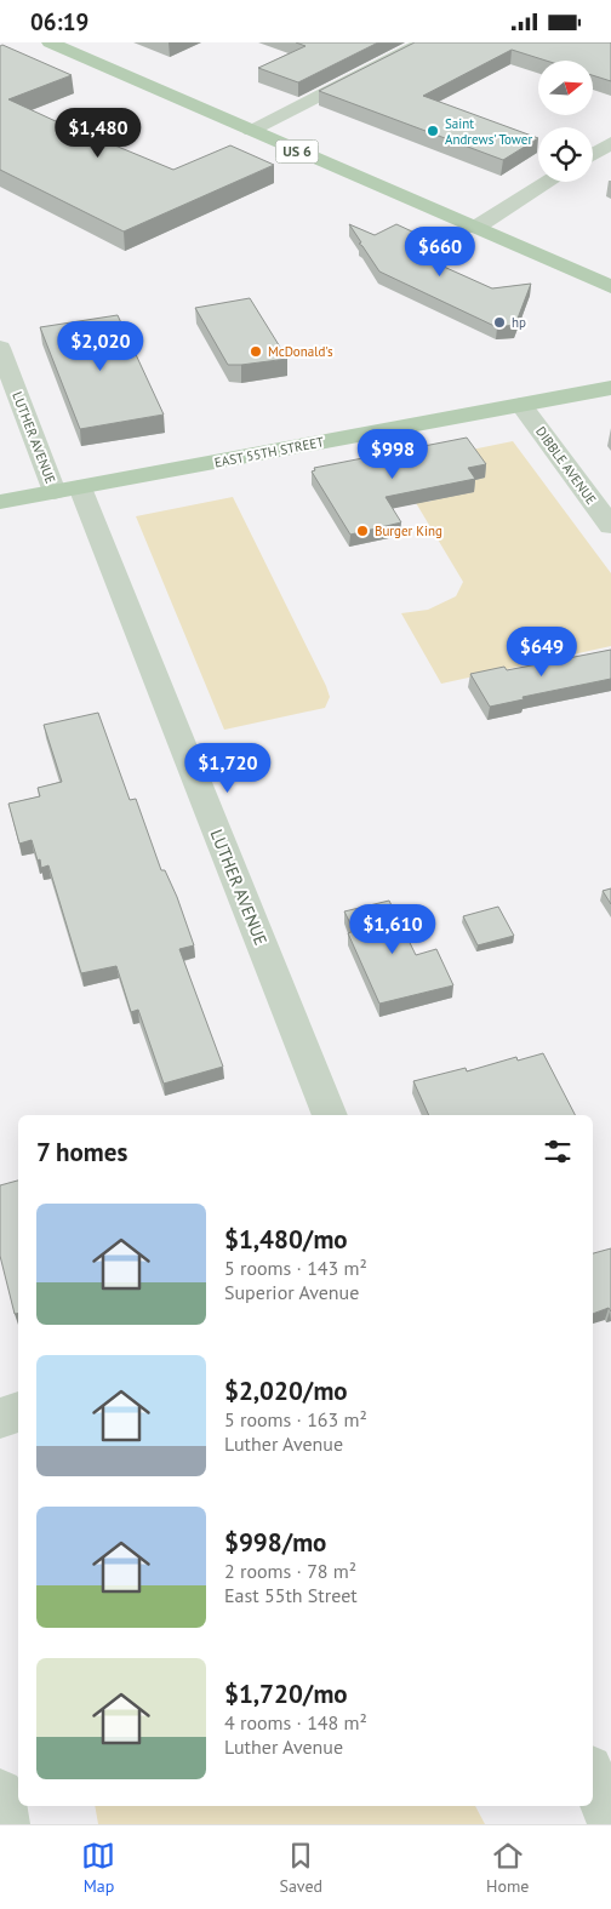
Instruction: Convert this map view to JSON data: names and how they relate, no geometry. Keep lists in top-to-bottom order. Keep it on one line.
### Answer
{"streets":{"main road":["US 6","EAST 55TH STREET"],"street":["LUTHER AVENUE","DIBBLE AVENUE"]},"crossings":[["LUTHER AVENUE","EAST 55TH STREET"],["EAST 55TH STREET","DIBBLE AVENUE"]],"places":["Saint Andrews' Tower","hp","McDonald's","Burger King"],"north":"right","page":{"status":"06:19","price":["$1,480","$660","$2,020","$998","$649","$1,720","$1,610"],"heading":"7 homes","list":[{"name":"$1,480/mo","note":"5 rooms · 143 m² · Superior Avenue"},{"name":"$2,020/mo","note":"5 rooms · 163 m² · Luther Avenue"},{"name":"$998/mo","note":"2 rooms · 78 m² · East 55th Street"},{"name":"$1,720/mo","note":"4 rooms · 148 m² · Luther Avenue"}],"tabs":["Map","Saved","Home"]}}
